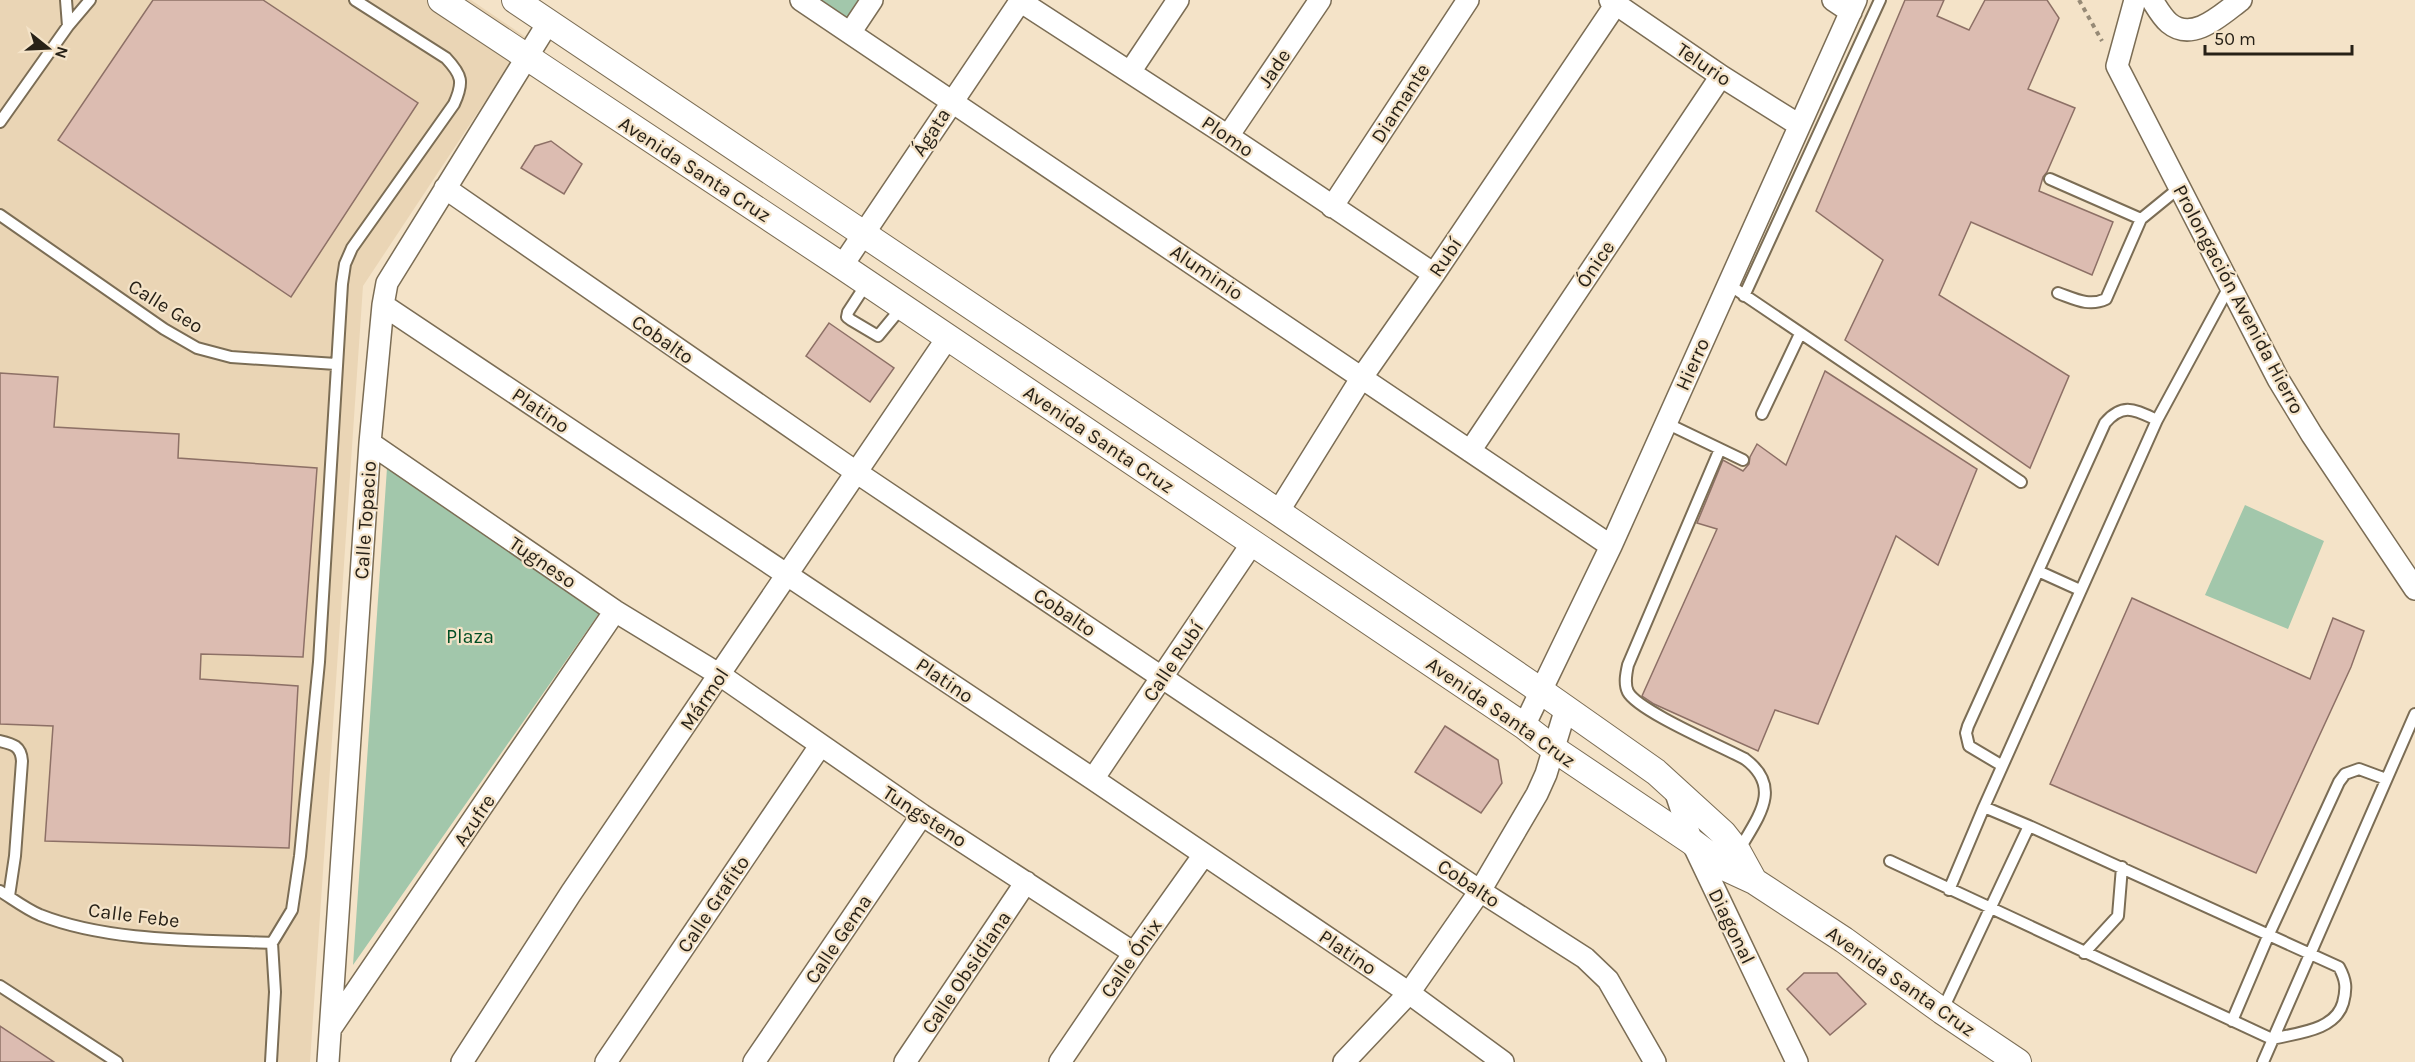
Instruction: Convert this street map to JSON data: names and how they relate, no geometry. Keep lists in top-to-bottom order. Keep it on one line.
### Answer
{"streets":{"street":["Telurio","Jade","Diamante","Ágata","Plomo","Avenida Santa Cruz","Rubí","Ónice","Aluminio","Prolongación Avenida Hierro","Cobalto","Hierro","Platino","Calle Topacio","Tugneso","Calle Rubí","Mármol","Tungsteno","Azufre","Calle Grafito","Diagonal","Calle Gema","Calle Ónix","Calle Obsidiana"],"lane":["Calle Geo","Calle Febe"]},"crossings":[["Telurio","Rubí"],["Telurio","Ónice"],["Telurio","Hierro"],["Jade","Plomo"],["Diamante","Plomo"],["Ágata","Plomo"],["Ágata","Avenida Santa Cruz"],["Ágata","Aluminio"],["Plomo","Rubí"],["Avenida Santa Cruz","Rubí"],["Avenida Santa Cruz","Hierro"],["Avenida Santa Cruz","Calle Topacio"],["Avenida Santa Cruz","Calle Rubí"],["Avenida Santa Cruz","Mármol"],["Avenida Santa Cruz","Diagonal"],["Rubí","Aluminio"],["Ónice","Aluminio"],["Aluminio","Hierro"],["Cobalto","Calle Topacio"],["Cobalto","Calle Rubí"],["Cobalto","Mármol"],["Platino","Calle Topacio"],["Platino","Calle Rubí"],["Platino","Mármol"],["Platino","Calle Ónix"],["Calle Topacio","Tugneso"],["Calle Topacio","Azufre"],["Tugneso","Mármol"],["Tugneso","Tungsteno"],["Tugneso","Azufre"],["Mármol","Tungsteno"],["Tungsteno","Calle Grafito"],["Tungsteno","Calle Gema"],["Tungsteno","Calle Ónix"],["Tungsteno","Calle Obsidiana"]],"parks":["Plaza"],"scale_bar":"50 m","north":"right"}
